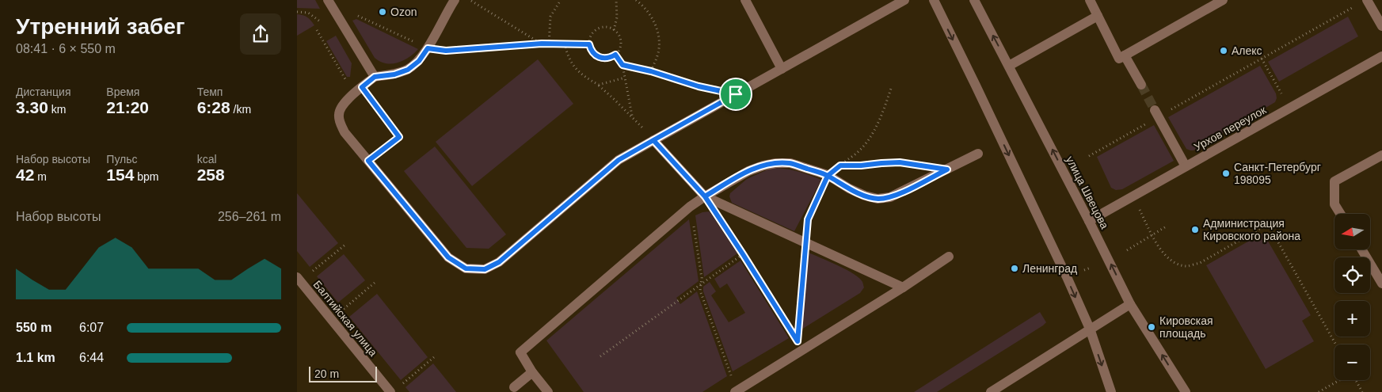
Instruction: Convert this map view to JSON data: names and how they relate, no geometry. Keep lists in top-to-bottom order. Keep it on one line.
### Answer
{"streets":{"street":["Урхов переулок","улица Швецова","Балтийская улица"]},"crossings":[["Урхов переулок","улица Швецова"]],"places":["Ozon","Алекс","Санкт-Петербург 198095","Администрация Кировского района","Ленинград","Кировская площадь"],"scale_bar":"20 m","north":"left","page":{"heading":["Утренний забег","08:41 · 6 × 550 m"],"stats":[["Дистанция","3.30 km"],["Время","21:20"],["Темп","6:28 /km"],["Набор высоты","42 m"],["Пульс","154 bpm"],["kcal","258"]],"chart":["Набор высоты","256–261 m"],"map_buttons":["+","−"],"list":[{"name":"550 m","note":"6:07"},{"name":"1.1 km","note":"6:44"}],"scale":"20 m"}}
